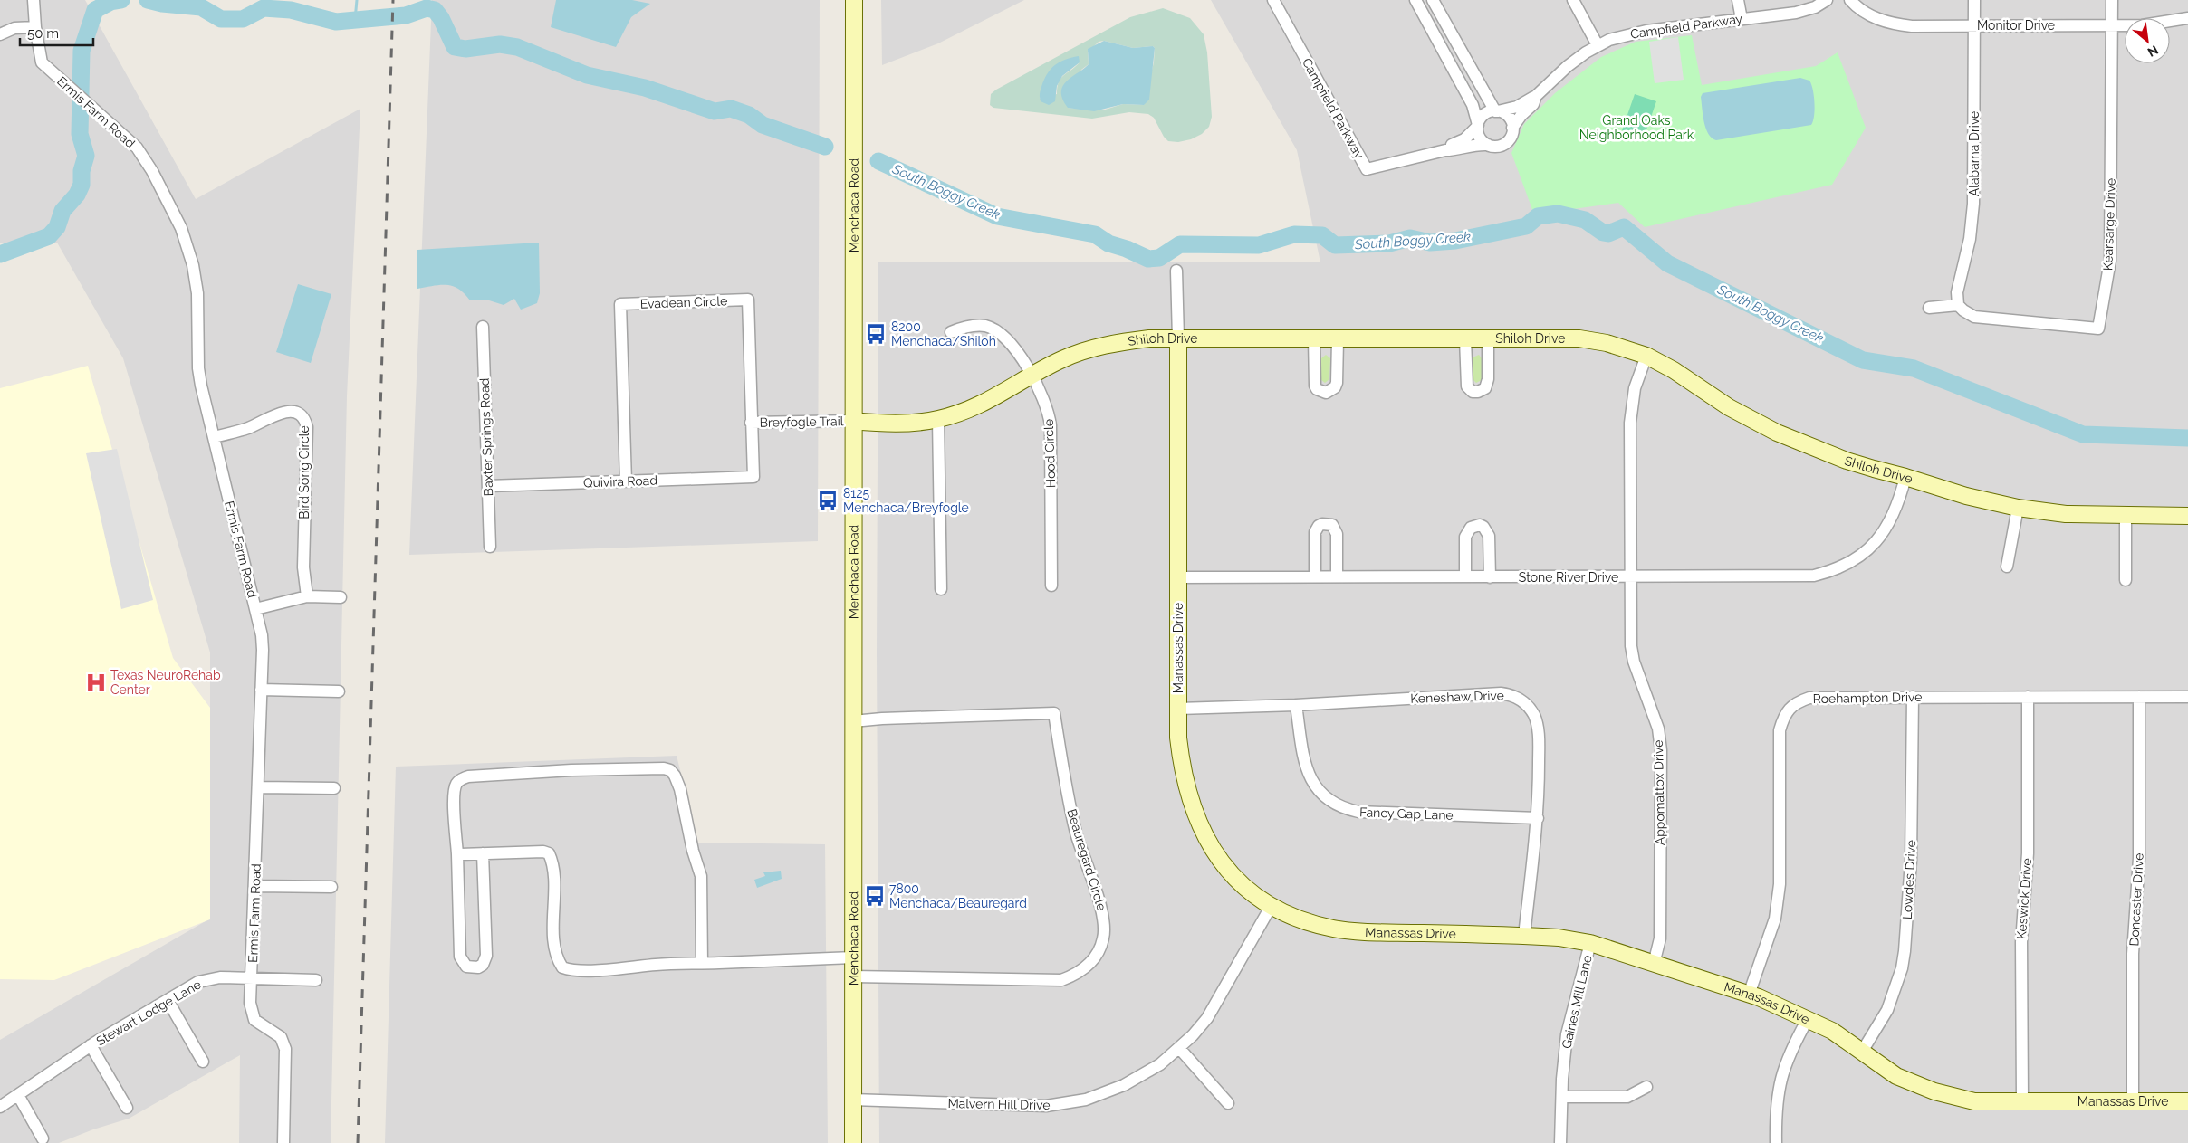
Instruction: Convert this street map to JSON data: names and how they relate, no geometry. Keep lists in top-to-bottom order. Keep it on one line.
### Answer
{"streets":{"street":["Monitor Drive","Campfield Parkway","Ermis Farm Road","Alabama Drive","Menchaca Road","Kearsarge Drive","Evadean Circle","Shiloh Drive","Breyfogle Trail","Baxter Springs Road","Hood Circle","Bird Song Circle","Quivira Road","Stone River Drive","Manassas Drive","Keneshaw Drive","Roehampton Drive","Appomattox Drive","Fancy Gap Lane","Beauregard Circle","Lowdes Drive","Keswick Drive","Doncaster Drive","Gaines Mill Lane","Stewart Lodge Lane","Malvern Hill Drive"]},"crossings":[["Monitor Drive","Alabama Drive"],["Monitor Drive","Kearsarge Drive"],["Ermis Farm Road","Bird Song Circle"],["Ermis Farm Road","Stewart Lodge Lane"],["Alabama Drive","Kearsarge Drive"],["Menchaca Road","Shiloh Drive"],["Menchaca Road","Breyfogle Trail"],["Menchaca Road","Beauregard Circle"],["Menchaca Road","Malvern Hill Drive"],["Evadean Circle","Breyfogle Trail"],["Evadean Circle","Quivira Road"],["Shiloh Drive","Breyfogle Trail"],["Shiloh Drive","Hood Circle"],["Shiloh Drive","Stone River Drive"],["Shiloh Drive","Manassas Drive"],["Shiloh Drive","Appomattox Drive"],["Baxter Springs Road","Quivira Road"],["Stone River Drive","Manassas Drive"],["Stone River Drive","Appomattox Drive"],["Manassas Drive","Keneshaw Drive"],["Manassas Drive","Roehampton Drive"],["Manassas Drive","Appomattox Drive"],["Manassas Drive","Lowdes Drive"],["Manassas Drive","Keswick Drive"],["Manassas Drive","Doncaster Drive"],["Manassas Drive","Gaines Mill Lane"],["Manassas Drive","Malvern Hill Drive"],["Keneshaw Drive","Fancy Gap Lane"],["Roehampton Drive","Lowdes Drive"],["Roehampton Drive","Keswick Drive"],["Roehampton Drive","Doncaster Drive"]],"water":["South Boggy Creek"],"parks":["Grand Oaks Neighborhood Park"],"places":{"bus stop":["8200 Menchaca/Shiloh","8125 Menchaca/Breyfogle","7800 Menchaca/Beauregard"],"hospital":["Texas NeuroRehab Center"]},"scale_bar":"50 m","north":"bottom right"}
